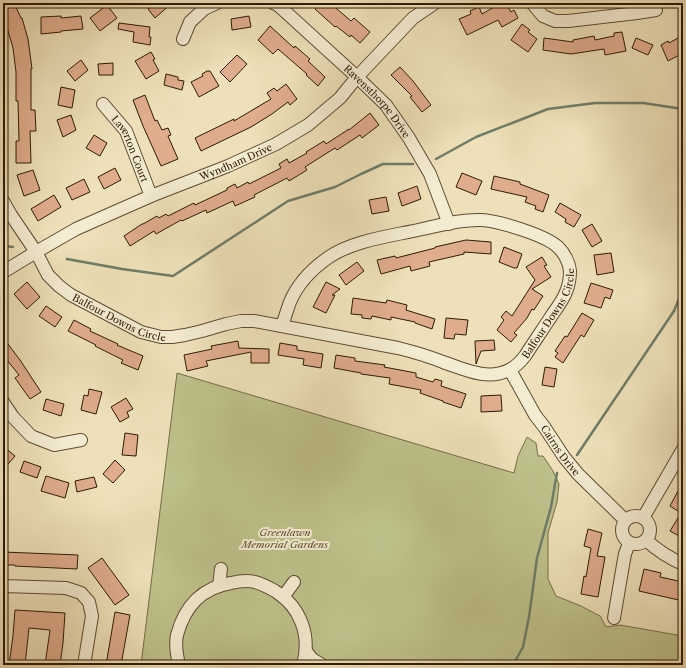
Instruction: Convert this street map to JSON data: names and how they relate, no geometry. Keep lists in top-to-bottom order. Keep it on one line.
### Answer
{"streets":{"street":["Ravensthorpe Drive","Laverton Court","Wyndham Drive","Balfour Downs Circle","Cairns Drive"]},"crossings":[["Ravensthorpe Drive","Wyndham Drive"],["Ravensthorpe Drive","Balfour Downs Circle"],["Laverton Court","Wyndham Drive"],["Wyndham Drive","Balfour Downs Circle"],["Balfour Downs Circle","Cairns Drive"]],"parks":["Greenlawn Memorial Gardens"]}
